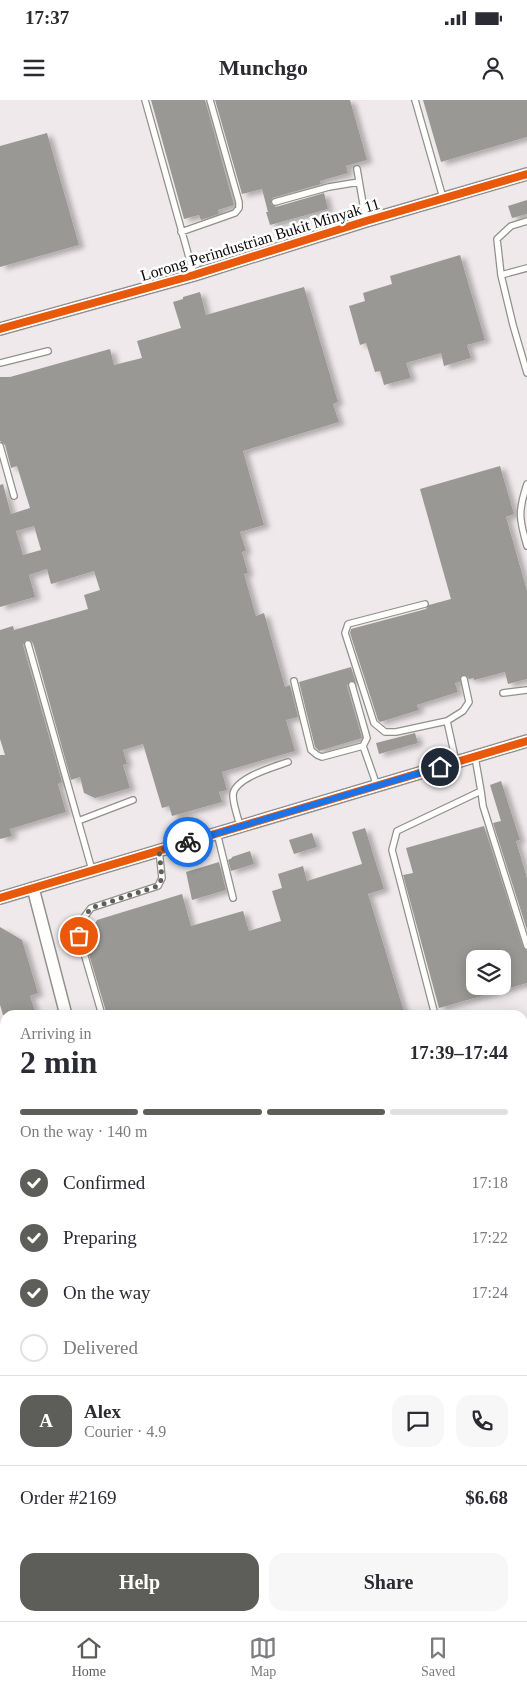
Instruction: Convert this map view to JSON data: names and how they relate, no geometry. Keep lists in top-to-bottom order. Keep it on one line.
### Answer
{"streets":{"street":["Lorong Perindustrian Bukit Minyak 11"]},"page":{"status":"17:37","header":"Munchgo","heading":["2 min","Arriving in","17:39–17:44"],"panel":["Alex","Courier · 4.9","Order #2169","$6.68"],"bar":"On the way · 140 m","list":[["Confirmed","17:18"],["Preparing","17:22"],["On the way","17:24"],"Delivered"],"round":"A","buttons":["Help","Share"],"tabs":["Home","Map","Saved"]}}
